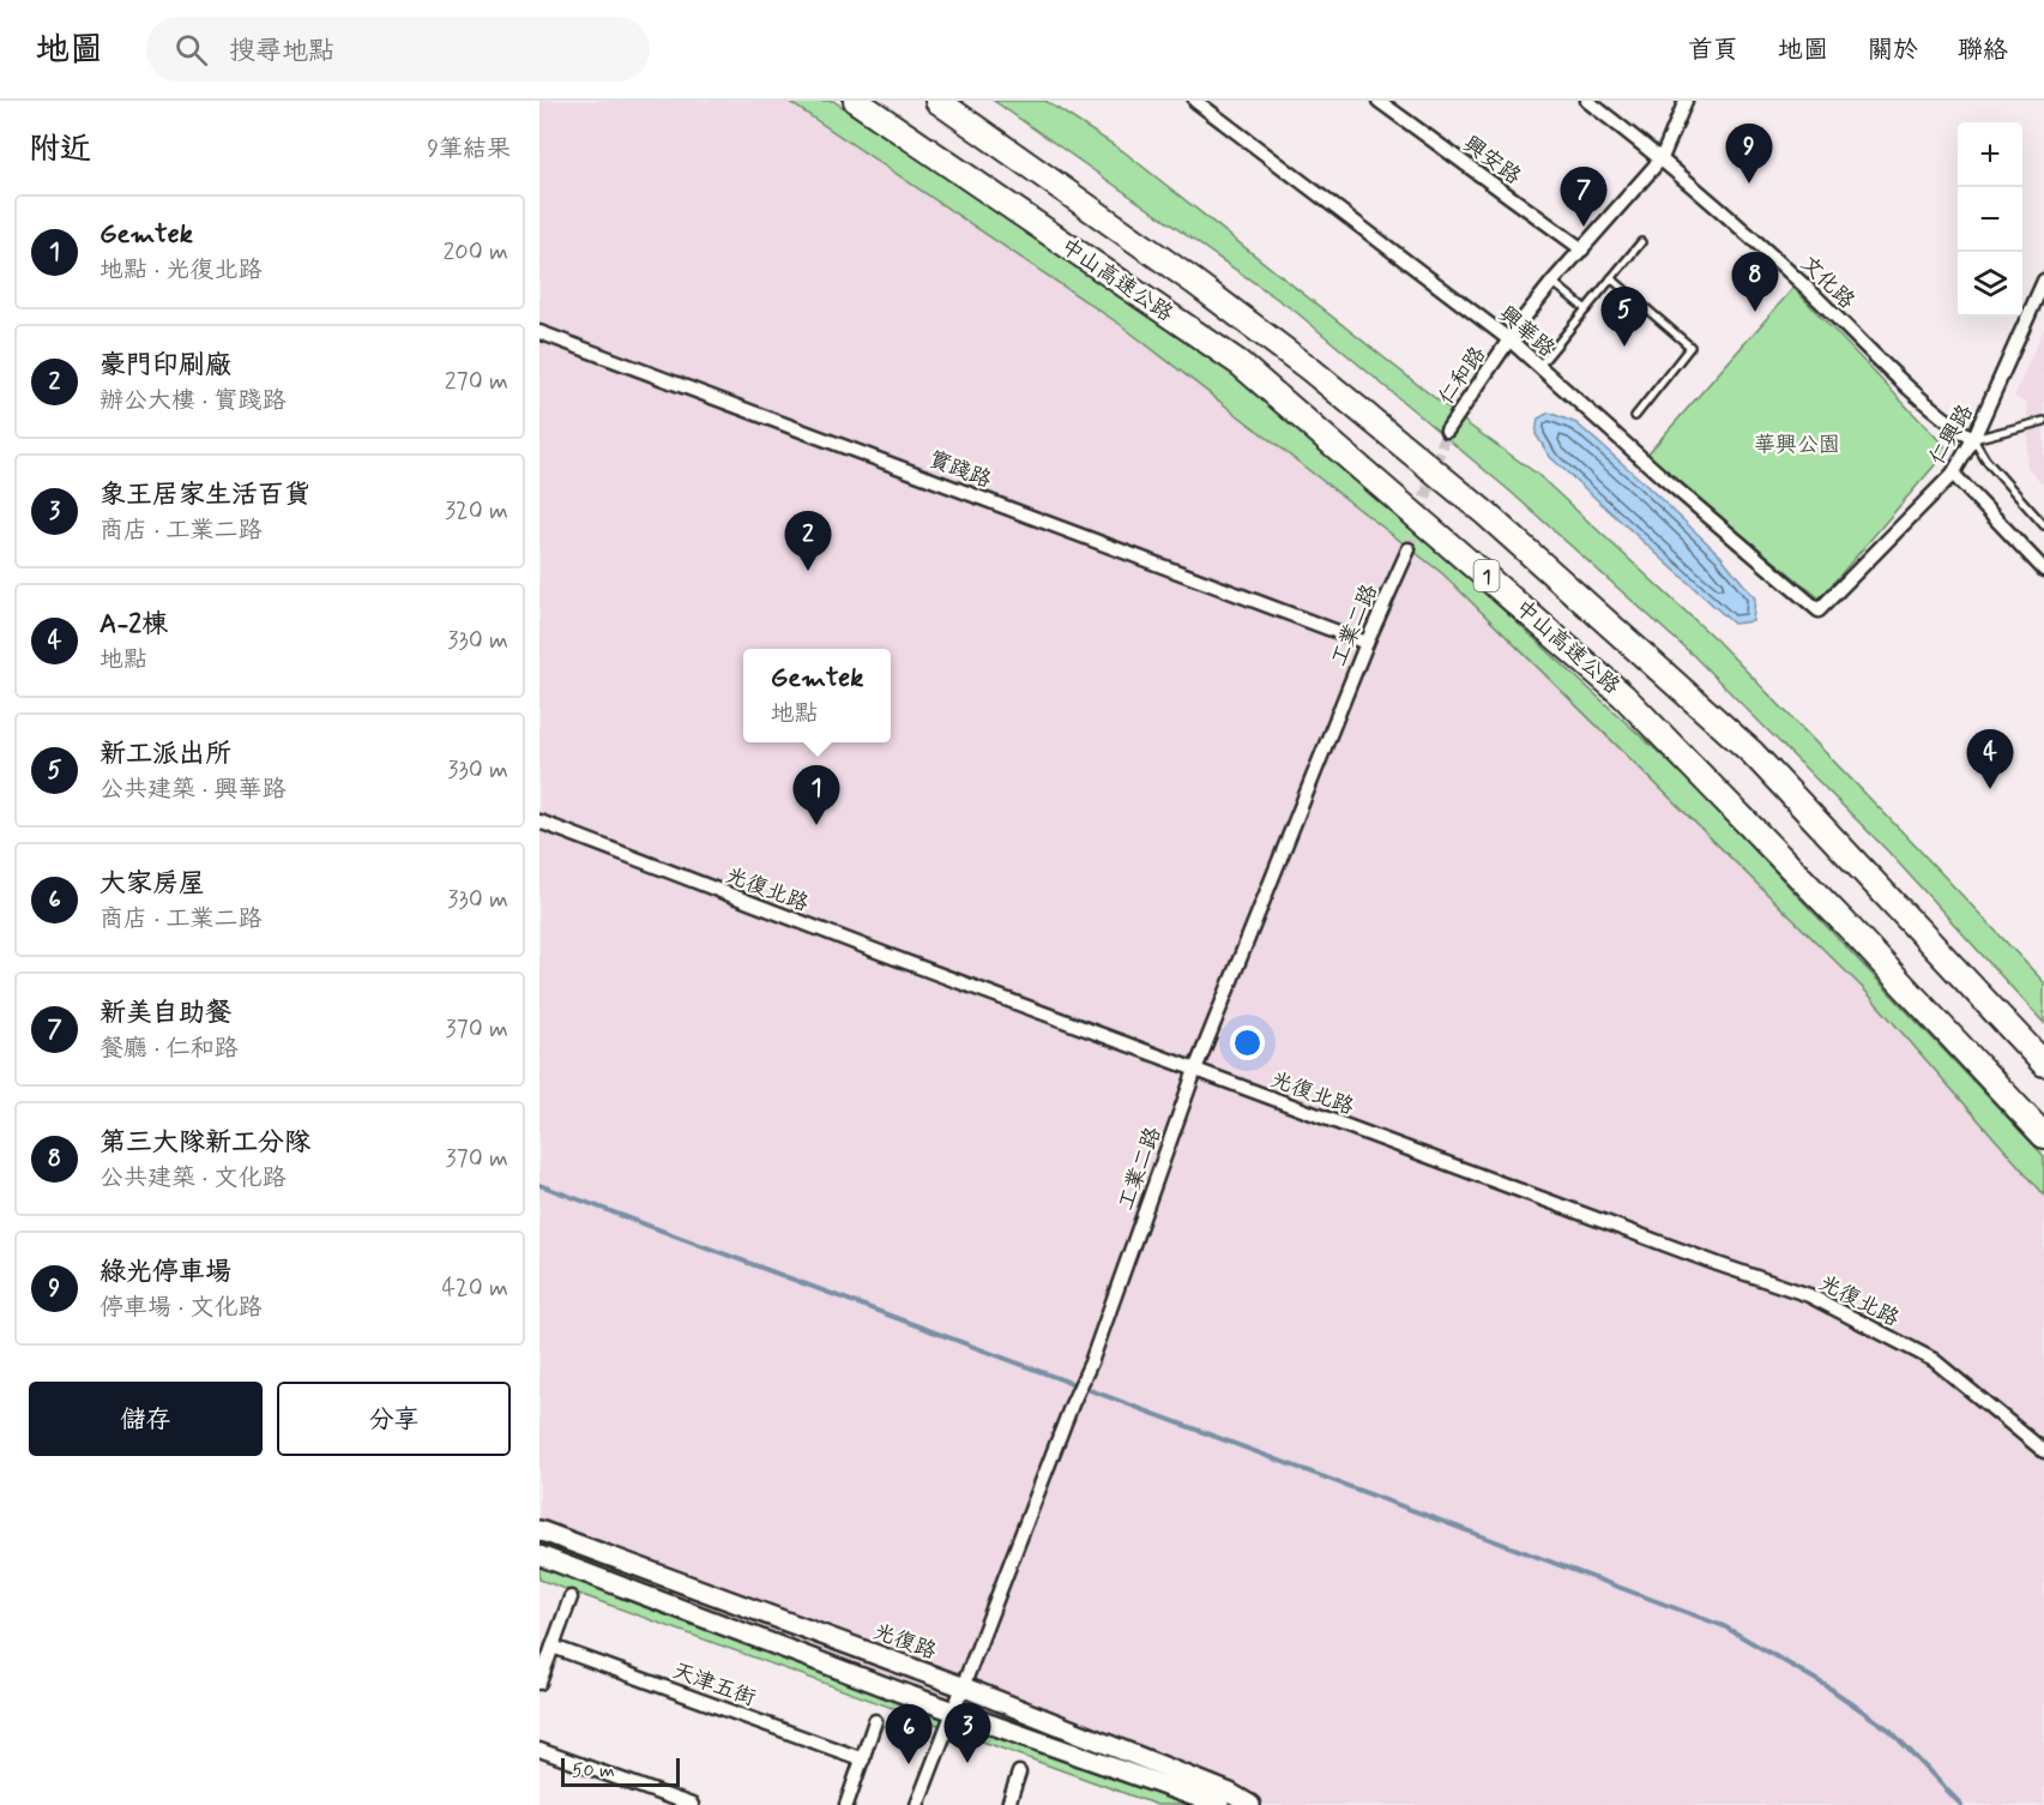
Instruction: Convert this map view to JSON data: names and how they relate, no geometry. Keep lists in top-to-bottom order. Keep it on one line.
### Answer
{"streets":{"highway":["中山高速公路","1"],"street":["興安路","文化路","興華路","仁和路","仁興路","實踐路","工業二路","光復北路","光復路","天津五街"]},"crossings":[["興安路","仁和路"],["文化路","仁和路"],["文化路","仁興路"],["興華路","仁和路"],["興華路","仁興路"],["實踐路","工業二路"],["工業二路","光復北路"],["工業二路","光復路"]],"parks":["華興公園"],"scale_bar":"50 m","page":{"header":"地圖","search":"搜尋地點","nav":["首頁","地圖","關於","聯絡"],"heading":["附近","9筆結果"],"map_buttons":["+","−"],"pins":["9","7","8","5","2","4","1","3","6"],"list":[{"mark":"1","name":"Gemtek","note":"地點 · 光復北路","value":"200 m"},{"mark":"2","name":"豪門印刷廠","note":"辦公大樓 · 實踐路","value":"270 m"},{"mark":"3","name":"象王居家生活百貨","note":"商店 · 工業二路","value":"320 m"},{"mark":"4","name":"A-2棟","note":"地點","value":"330 m"},{"mark":"5","name":"新工派出所","note":"公共建築 · 興華路","value":"330 m"},{"mark":"6","name":"大家房屋","note":"商店 · 工業二路","value":"330 m"},{"mark":"7","name":"新美自助餐","note":"餐廳 · 仁和路","value":"370 m"},{"mark":"8","name":"第三大隊新工分隊","note":"公共建築 · 文化路","value":"370 m"},{"mark":"9","name":"綠光停車場","note":"停車場 · 文化路","value":"420 m"}],"popup":["Gemtek","地點"],"buttons":["儲存","分享"],"scale":"50 m"}}
